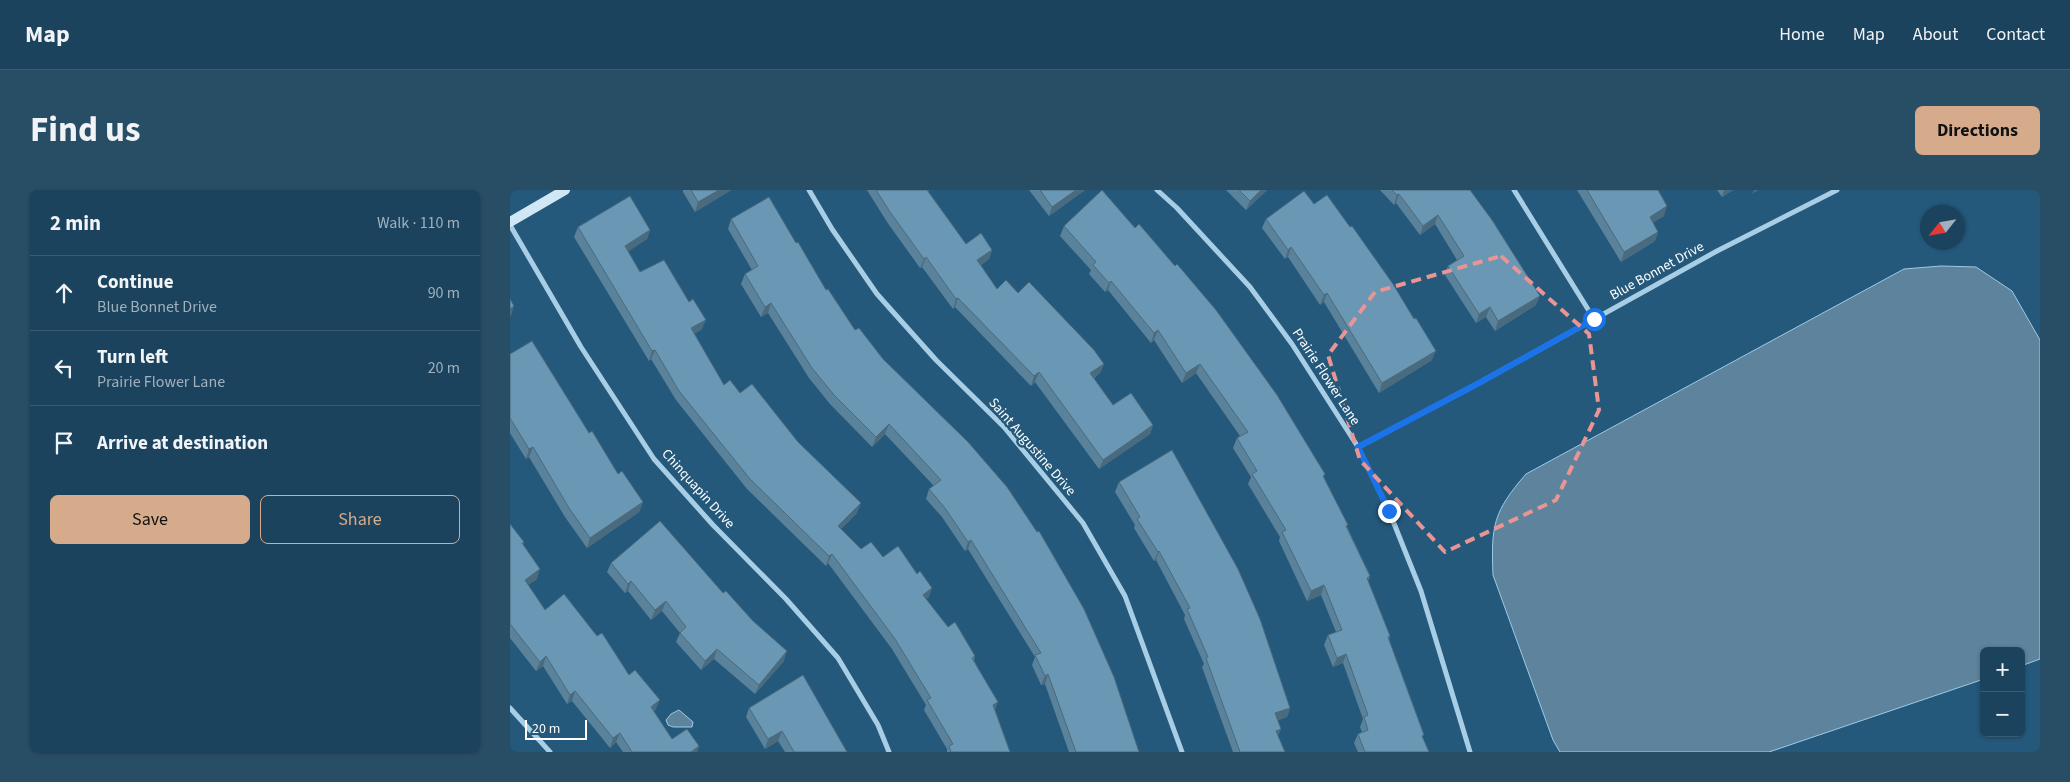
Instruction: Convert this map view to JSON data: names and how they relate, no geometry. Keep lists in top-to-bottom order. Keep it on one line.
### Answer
{"streets":{"street":["Blue Bonnet Drive","Prairie Flower Lane","Saint Augustine Drive","Chinquapin Drive"]},"crossings":[["Blue Bonnet Drive","Prairie Flower Lane"]],"scale_bar":"20 m","north":"bottom left","page":{"header":"Map","nav":["Home","Map","About","Contact"],"title":"Find us","buttons":["Directions",["Save","Share"]],"heading":["2 min","Walk · 110 m"],"list":[["Continue","Blue Bonnet Drive","90 m"],["Turn left","Prairie Flower Lane","20 m"],"Arrive at destination"],"map_buttons":["+","−"],"scale":"20 m"}}
